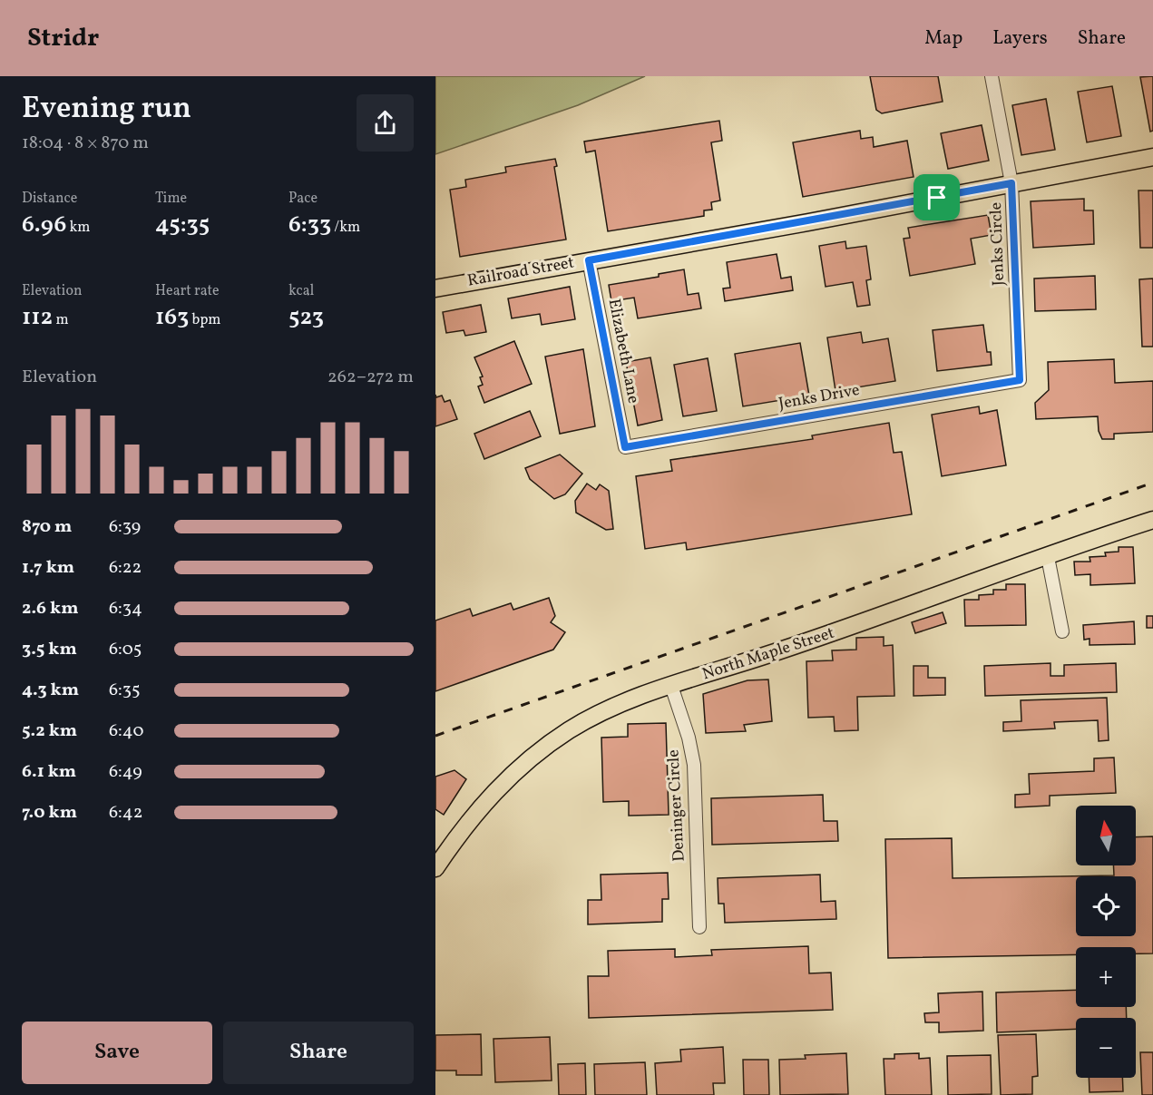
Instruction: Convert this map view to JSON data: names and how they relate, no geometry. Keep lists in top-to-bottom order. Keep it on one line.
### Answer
{"streets":{"main road":["Railroad Street","North Maple Street"],"street":["Jenks Circle","Elizabeth Lane","Jenks Drive","Deninger Circle"]},"crossings":[["Jenks Circle","Railroad Street"],["Jenks Circle","Jenks Drive"],["Railroad Street","Elizabeth Lane"],["Elizabeth Lane","Jenks Drive"],["North Maple Street","Deninger Circle"]],"north":"top","page":{"header":"Stridr","nav":["Map","Layers","Share"],"heading":["Evening run","18:04 · 8 × 870 m"],"stats":[["Distance","6.96 km"],["Time","45:35"],["Pace","6:33 /km"],["Elevation","112 m"],["Heart rate","163 bpm"],["kcal","523"]],"chart":["Elevation","262–272 m"],"list":[{"name":"870 m","note":"6:39"},{"name":"1.7 km","note":"6:22"},{"name":"2.6 km","note":"6:34"},{"name":"3.5 km","note":"6:05"},{"name":"4.3 km","note":"6:35"},{"name":"5.2 km","note":"6:40"},{"name":"6.1 km","note":"6:49"},{"name":"7.0 km","note":"6:42"}],"map_buttons":["+","−"],"buttons":["Save","Share"]}}
